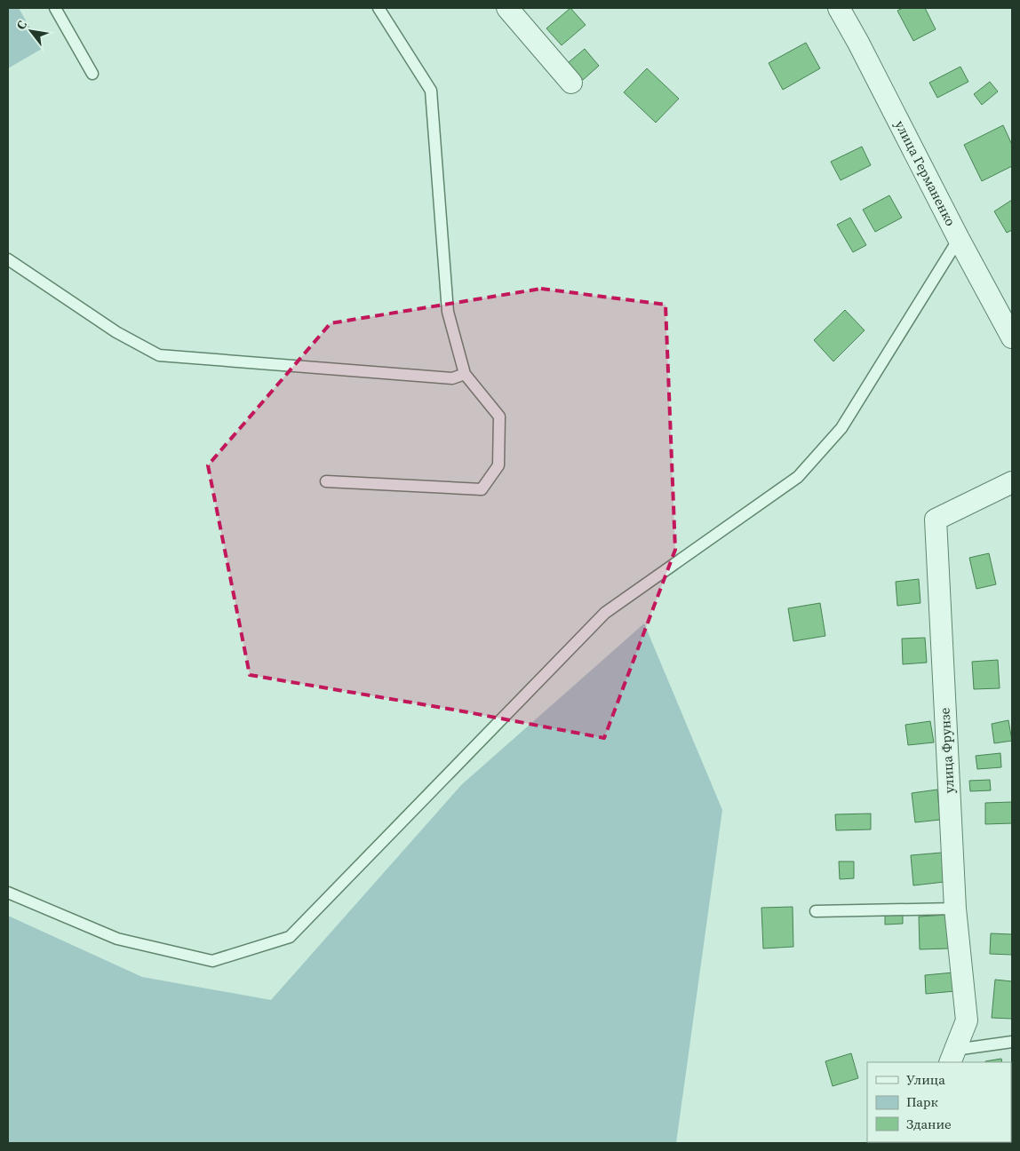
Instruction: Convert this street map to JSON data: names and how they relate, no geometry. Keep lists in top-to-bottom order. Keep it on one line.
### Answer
{"streets":{"street":["улица Германенко","улица Фрунзе"]},"legend":["Улица","Парк","Здание"],"north":"top left"}
